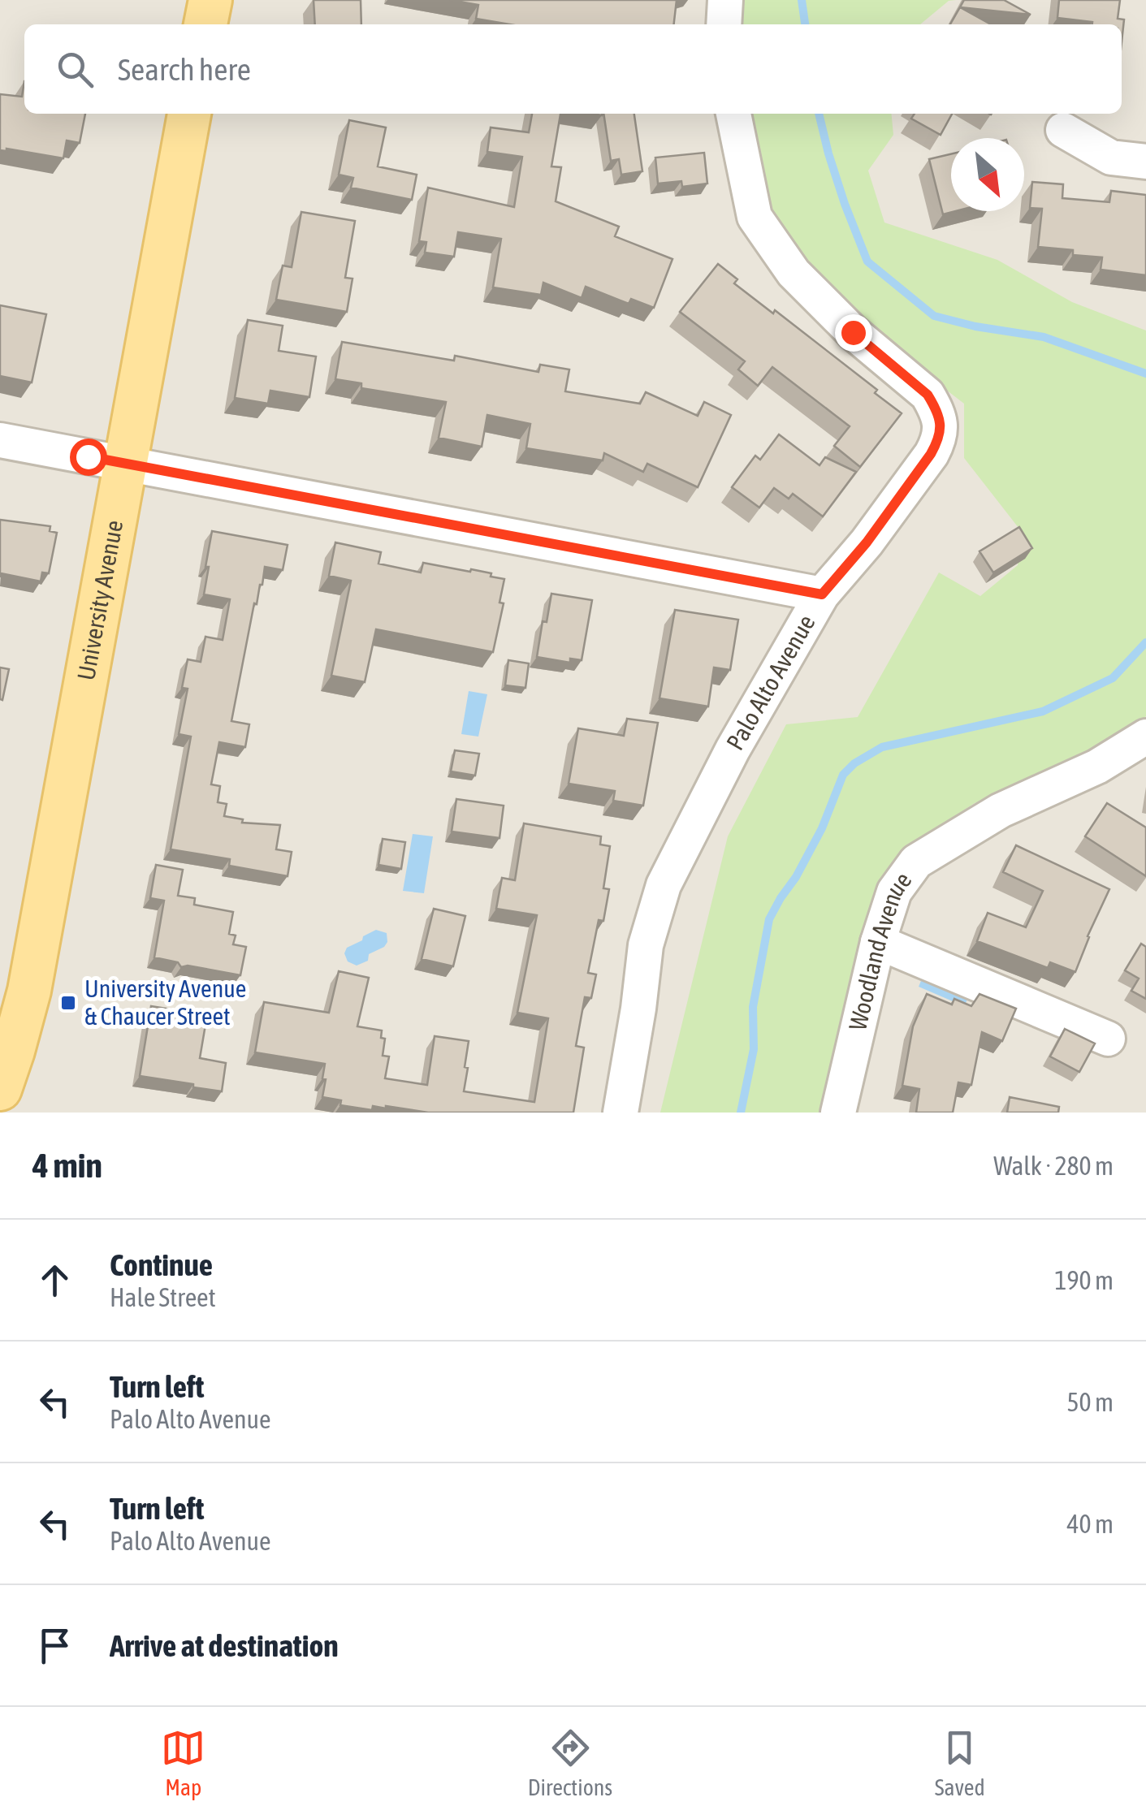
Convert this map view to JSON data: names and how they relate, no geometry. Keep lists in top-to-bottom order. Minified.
{"streets":{"main road":["University Avenue"],"street":["Palo Alto Avenue","Woodland Avenue"]},"places":{"transit":["University Avenue & Chaucer Street"]},"north":"bottom right","page":{"search":"Search here","heading":["4 min","Walk · 280 m"],"list":[["Continue","Hale Street","190 m"],["Turn left","Palo Alto Avenue","50 m"],["Turn left","Palo Alto Avenue","40 m"],"Arrive at destination"],"nav":["Map","Directions","Saved"]}}
